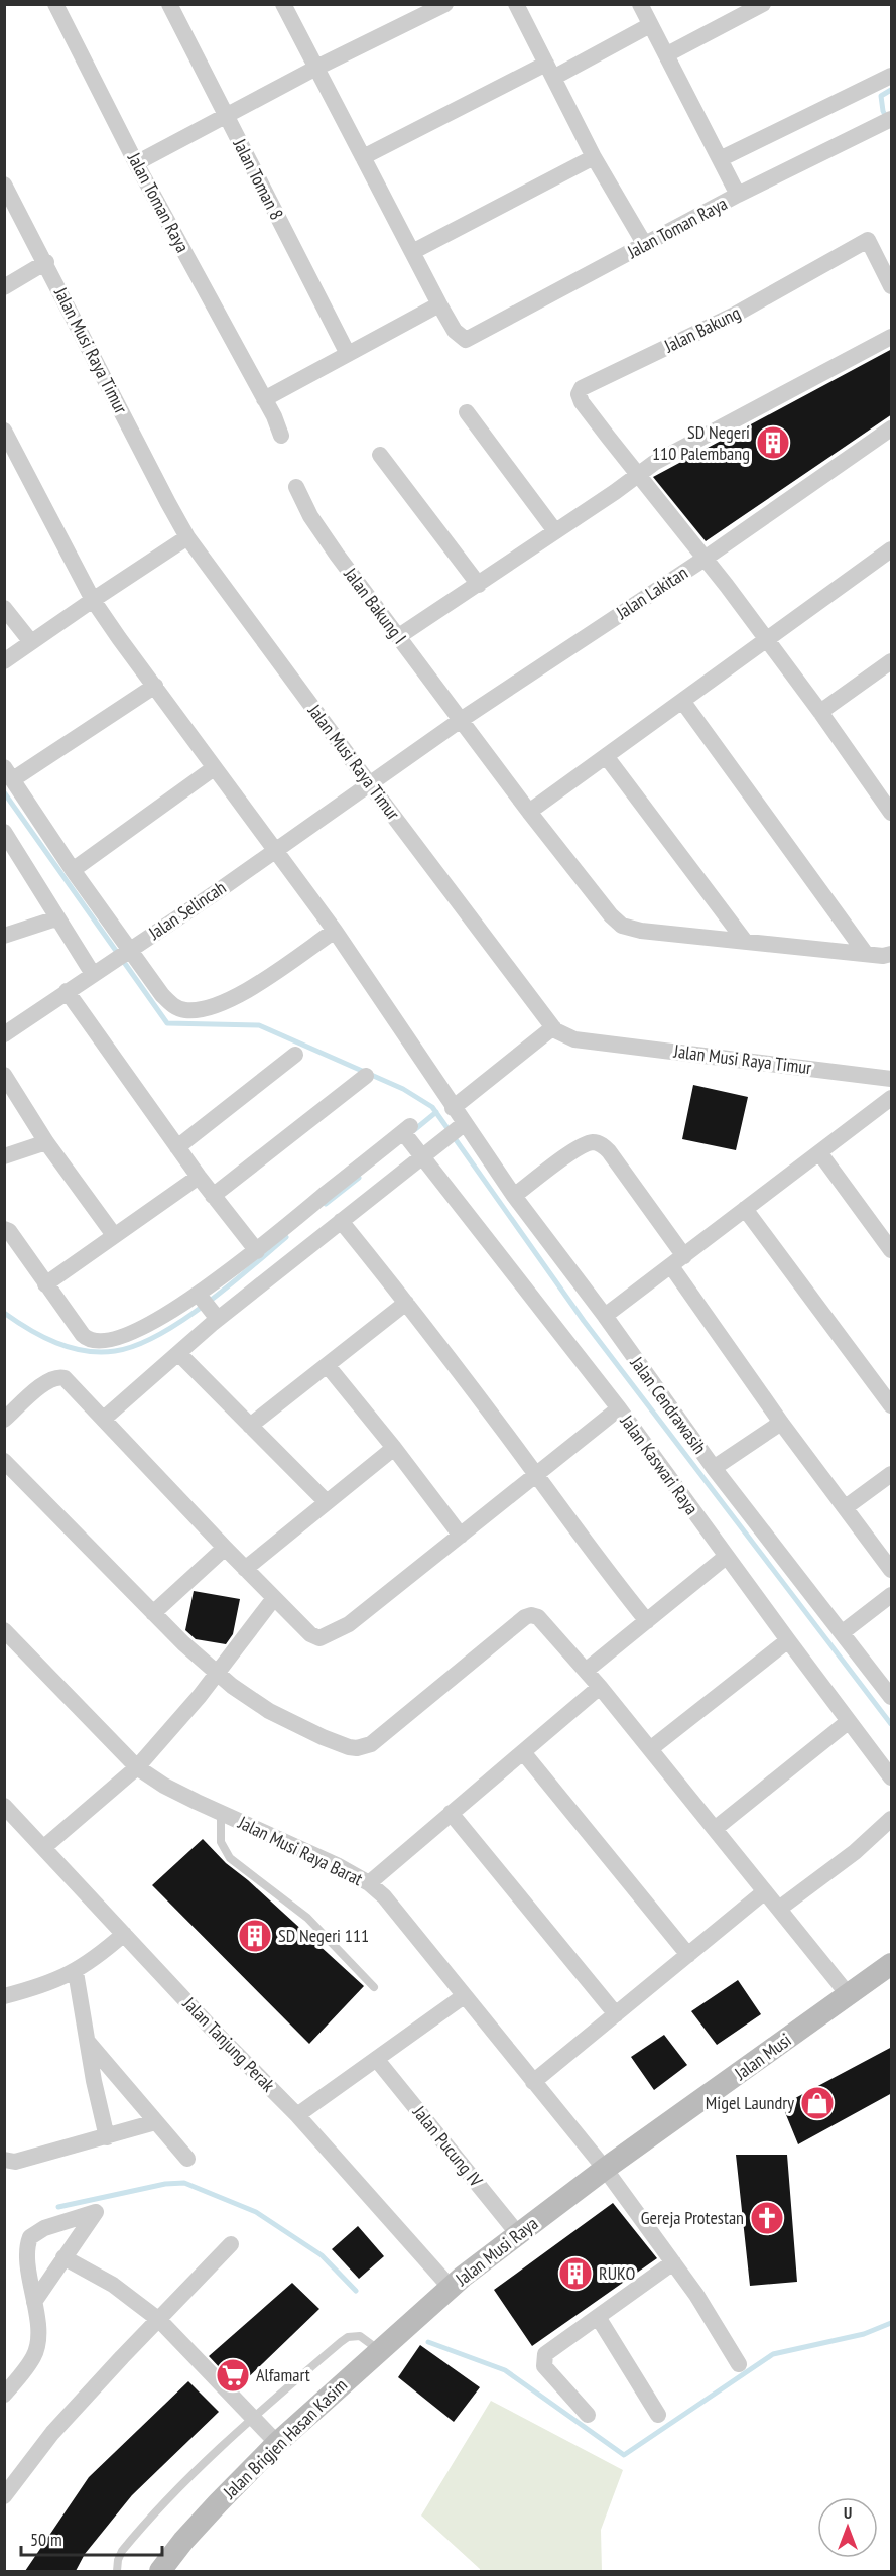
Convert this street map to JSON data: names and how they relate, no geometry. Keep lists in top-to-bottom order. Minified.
{"streets":{"street":["Jalan Toman 8","Jalan Toman Raya","Jalan Bakung","Jalan Musi Raya Timur","Jalan Lakitan","Jalan Bakung I","Jalan Selincah","Jalan Cendrawasih","Jalan Kaswari Raya","Jalan Musi Raya Barat","Jalan Tanjung Perak","Jalan Musi","Jalan Pucung IV","Jalan Musi Raya","Jalan Brigjen Hasan Kasim"]},"crossings":[["Jalan Musi Raya Timur","Jalan Lakitan"],["Jalan Musi Raya Timur","Jalan Selincah"],["Jalan Lakitan","Jalan Bakung I"],["Jalan Lakitan","Jalan Selincah"],["Jalan Selincah","Jalan Cendrawasih"],["Jalan Musi Raya Barat","Jalan Musi"],["Jalan Musi Raya Barat","Jalan Musi Raya"],["Jalan Tanjung Perak","Jalan Musi Raya"],["Jalan Musi","Jalan Musi Raya"],["Jalan Pucung IV","Jalan Musi Raya"],["Jalan Musi Raya","Jalan Brigjen Hasan Kasim"]],"places":{"building":["SD Negeri 110 Palembang","SD Negeri 111","RUKO"],"shop":["Migel Laundry"],"church":["Gereja Protestan"],"supermarket":["Alfamart"]},"scale_bar":"50 m","north":"top"}
